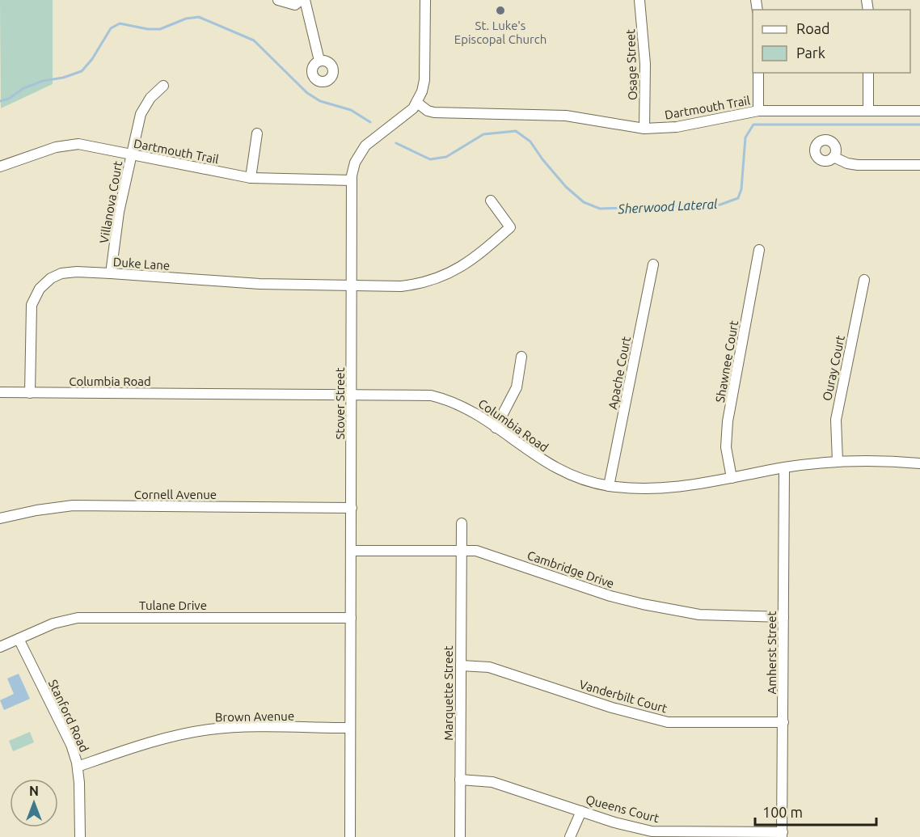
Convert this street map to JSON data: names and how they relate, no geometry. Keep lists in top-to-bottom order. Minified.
{"streets":{"street":["Osage Street","Dartmouth Trail","Villanova Court","Duke Lane","Shawnee Court","Ouray Court","Apache Court","Columbia Road","Stover Street","Cornell Avenue","Cambridge Drive","Tulane Drive","Amherst Street","Marquette Street","Vanderbilt Court","Stanford Road","Brown Avenue","Queens Court"]},"crossings":[["Osage Street","Dartmouth Trail"],["Dartmouth Trail","Villanova Court"],["Dartmouth Trail","Stover Street"],["Villanova Court","Duke Lane"],["Duke Lane","Columbia Road"],["Duke Lane","Stover Street"],["Shawnee Court","Columbia Road"],["Ouray Court","Columbia Road"],["Apache Court","Columbia Road"],["Columbia Road","Stover Street"],["Columbia Road","Amherst Street"],["Stover Street","Cornell Avenue"],["Stover Street","Cambridge Drive"],["Stover Street","Tulane Drive"],["Stover Street","Brown Avenue"],["Cambridge Drive","Amherst Street"],["Cambridge Drive","Marquette Street"],["Tulane Drive","Stanford Road"],["Amherst Street","Vanderbilt Court"],["Amherst Street","Queens Court"],["Marquette Street","Vanderbilt Court"],["Marquette Street","Queens Court"],["Stanford Road","Brown Avenue"]],"water":["Sherwood Lateral"],"places":["St. Luke's Episcopal Church"],"legend":["Road","Park"],"scale_bar":"100 m","north":"top"}
